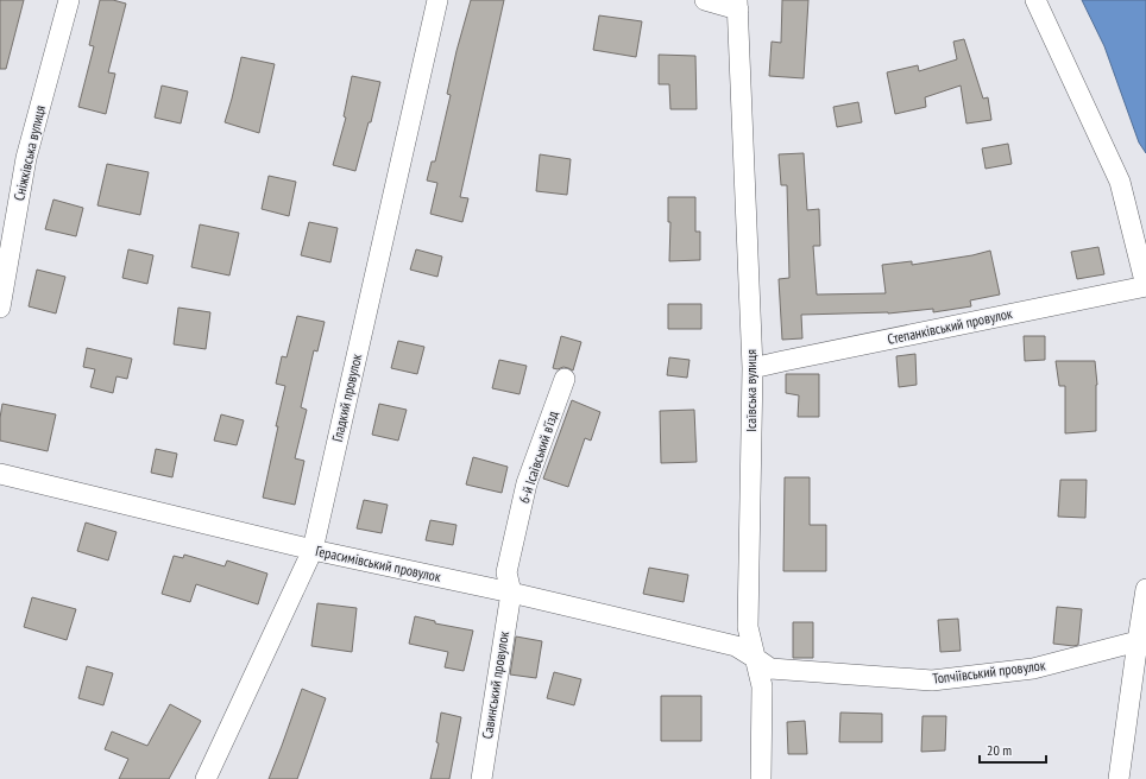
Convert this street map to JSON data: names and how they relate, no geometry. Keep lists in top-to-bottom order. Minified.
{"streets":{"street":["Сніжківська вулиця","Степанківський провулок","Ісаївська вулиця","Гладкий провулок","6-й Ісаївський в’їзд","Герасимівський провулок","Топчіївський провулок","Савинський провулок"]},"crossings":[["Степанківський провулок","Ісаївська вулиця"],["Ісаївська вулиця","Герасимівський провулок"],["Ісаївська вулиця","Топчіївський провулок"],["Гладкий провулок","Герасимівський провулок"],["6-й Ісаївський в’їзд","Герасимівський провулок"],["6-й Ісаївський в’їзд","Савинський провулок"],["Герасимівський провулок","Топчіївський провулок"],["Герасимівський провулок","Савинський провулок"]],"scale_bar":"20 m"}
